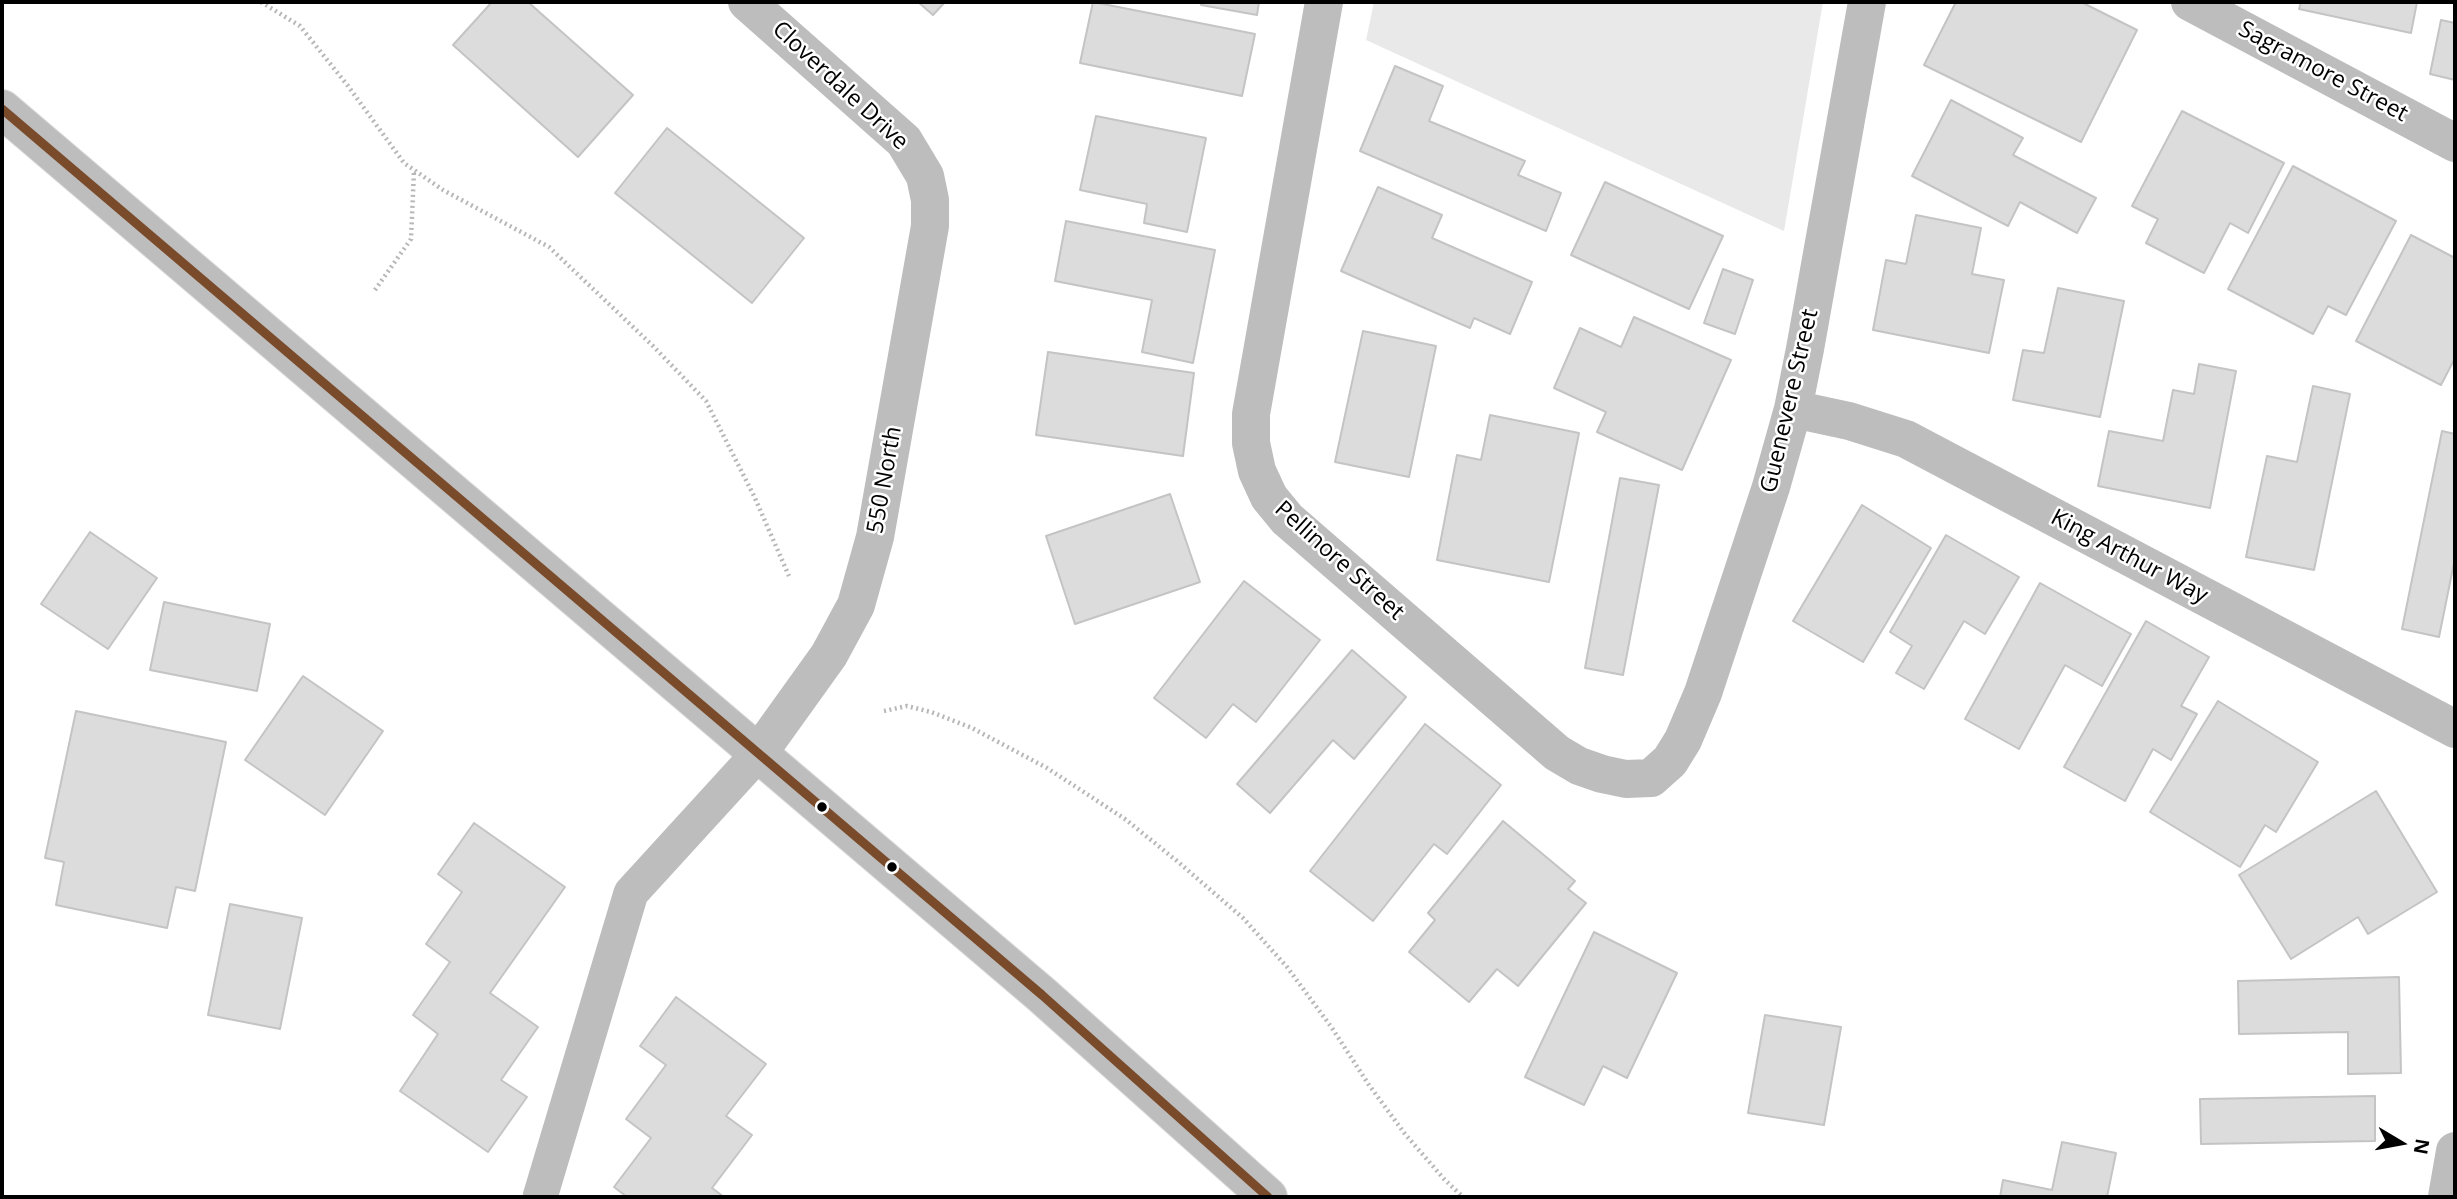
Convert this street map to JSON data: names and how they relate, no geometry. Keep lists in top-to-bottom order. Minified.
{"streets":{"street":["Sagramore Street","Cloverdale Drive","Guenevere Street","550 North","King Arthur Way","Pellinore Street"]},"crossings":[["Cloverdale Drive","550 North"],["Guenevere Street","King Arthur Way"],["Guenevere Street","Pellinore Street"]],"north":"right"}
